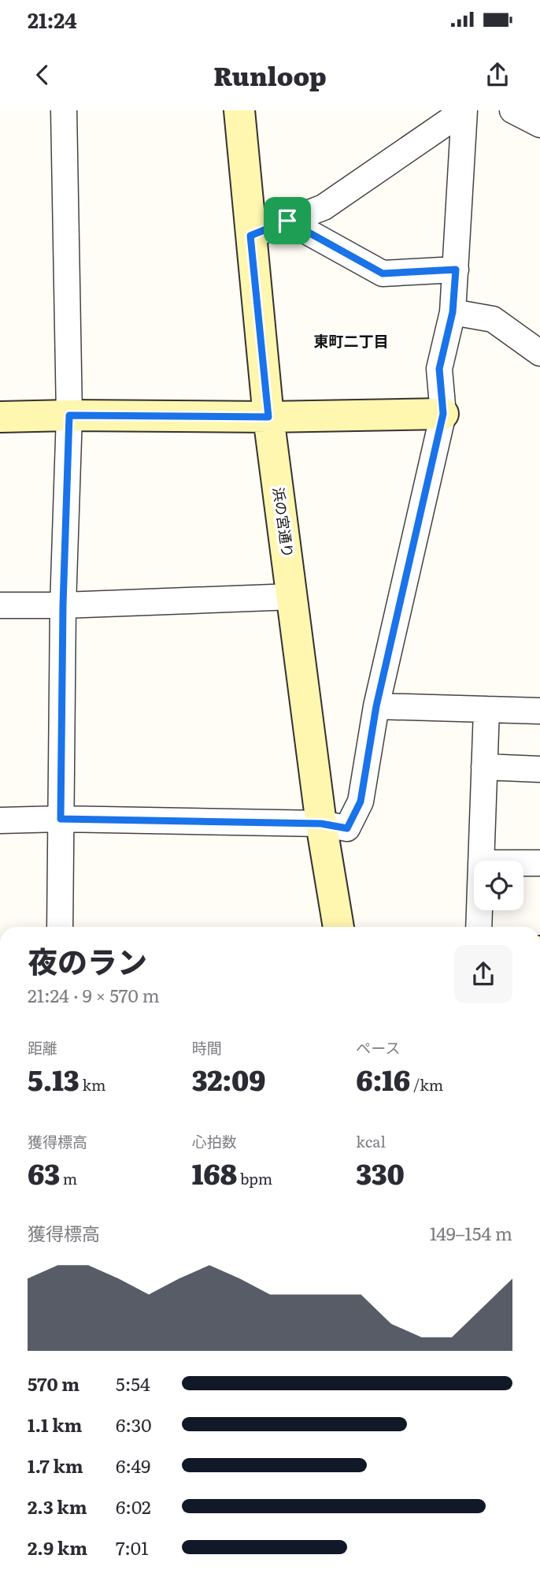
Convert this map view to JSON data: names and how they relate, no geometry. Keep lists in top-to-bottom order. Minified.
{"streets":{"street":["浜の宮通り"]},"districts":["東町二丁目"],"page":{"status":"21:24","header":"Runloop","heading":["夜のラン","21:24 · 9 × 570 m"],"stats":[["距離","5.13 km"],["時間","32:09"],["ペース","6:16 /km"],["獲得標高","63 m"],["心拍数","168 bpm"],["kcal","330"]],"chart":["獲得標高","149–154 m"],"list":[{"name":"570 m","note":"5:54"},{"name":"1.1 km","note":"6:30"},{"name":"1.7 km","note":"6:49"},{"name":"2.3 km","note":"6:02"},{"name":"2.9 km","note":"7:01"}]}}
